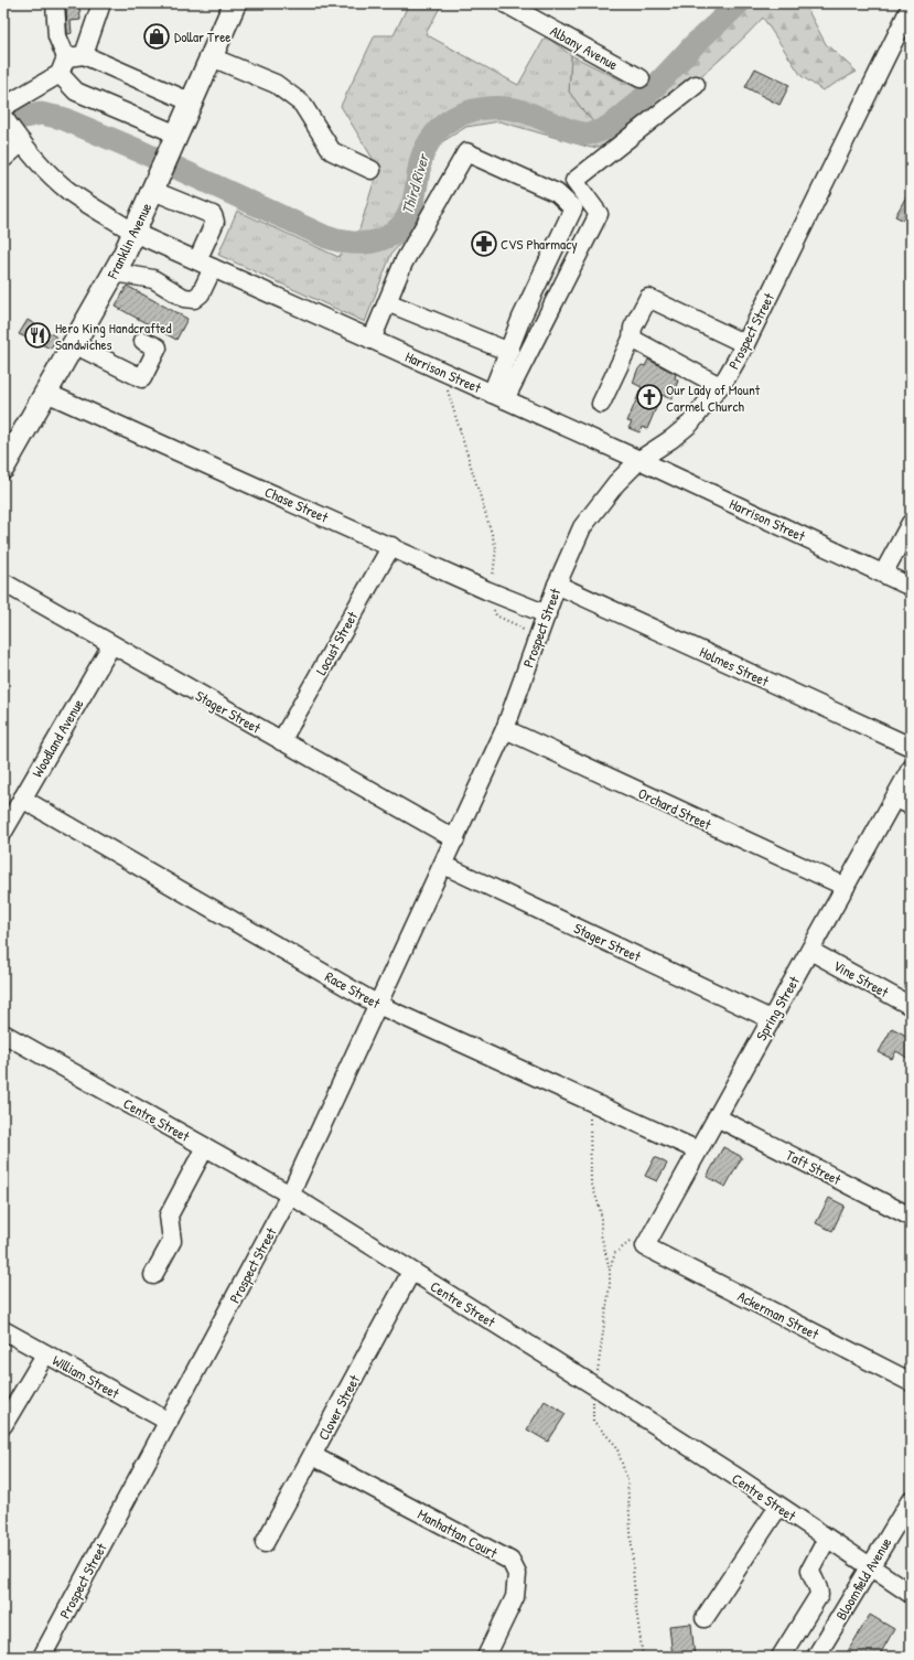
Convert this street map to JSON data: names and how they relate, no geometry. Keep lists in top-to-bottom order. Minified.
{"streets":{"main road":["Franklin Avenue"],"street":["Albany Avenue","Prospect Street","Harrison Street","Chase Street","Locust Street","Holmes Street","Stager Street","Woodland Avenue","Orchard Street","Vine Street","Race Street","Spring Street","Centre Street","Taft Street","Ackerman Street","William Street","Clover Street","Manhattan Court","Bloomfield Avenue"]},"crossings":[["Franklin Avenue","Harrison Street"],["Franklin Avenue","Chase Street"],["Prospect Street","Harrison Street"],["Prospect Street","Chase Street"],["Prospect Street","Holmes Street"],["Prospect Street","Stager Street"],["Prospect Street","Orchard Street"],["Prospect Street","Race Street"],["Prospect Street","Centre Street"],["Prospect Street","William Street"],["Chase Street","Locust Street"],["Locust Street","Stager Street"],["Stager Street","Woodland Avenue"],["Stager Street","Spring Street"],["Woodland Avenue","Race Street"],["Orchard Street","Spring Street"],["Vine Street","Spring Street"],["Race Street","Spring Street"],["Spring Street","Taft Street"],["Spring Street","Ackerman Street"],["Centre Street","Clover Street"],["Centre Street","Bloomfield Avenue"],["Clover Street","Manhattan Court"]],"water":["Third River"],"places":{"shop":["Dollar Tree"],"pharmacy":["CVS Pharmacy"],"restaurant":["Hero King Handcrafted Sandwiches"],"church":["Our Lady of Mount Carmel Church"]}}
